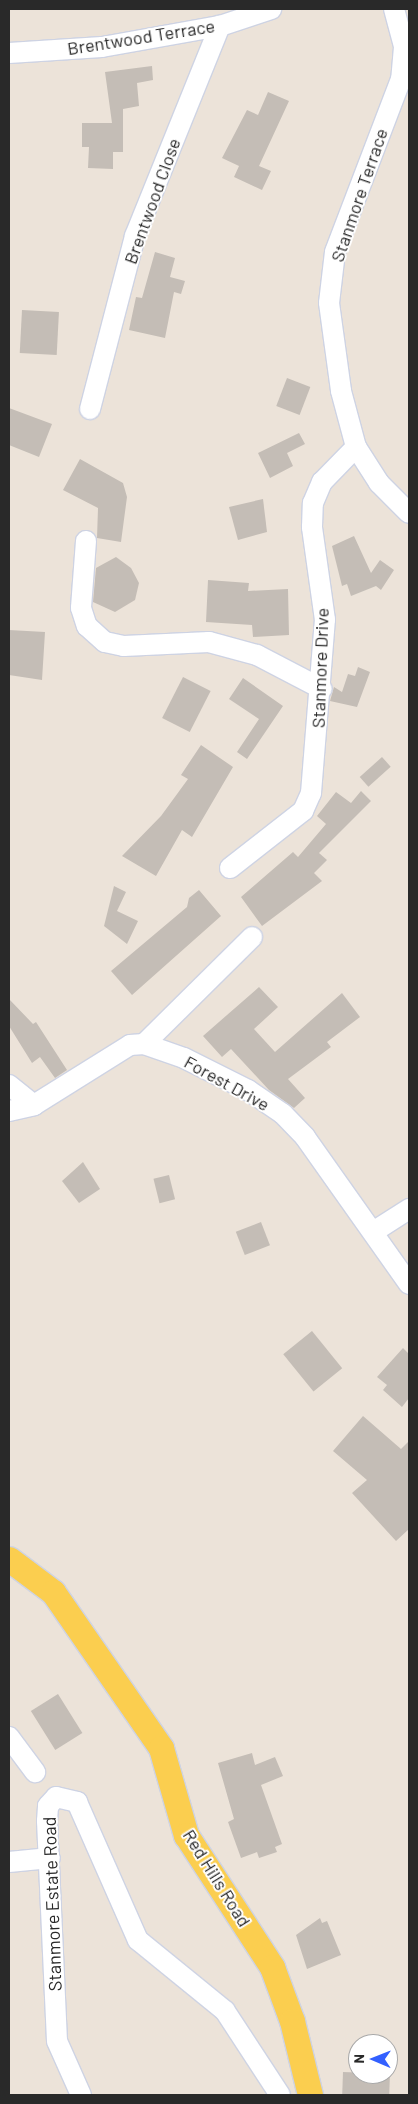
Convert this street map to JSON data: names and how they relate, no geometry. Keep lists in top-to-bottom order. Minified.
{"streets":{"main road":["Red Hills Road"],"street":["Brentwood Terrace","Stanmore Terrace","Brentwood Close","Stanmore Drive","Forest Drive","Stanmore Estate Road"]},"crossings":[["Brentwood Terrace","Brentwood Close"],["Stanmore Terrace","Stanmore Drive"]],"north":"left"}
